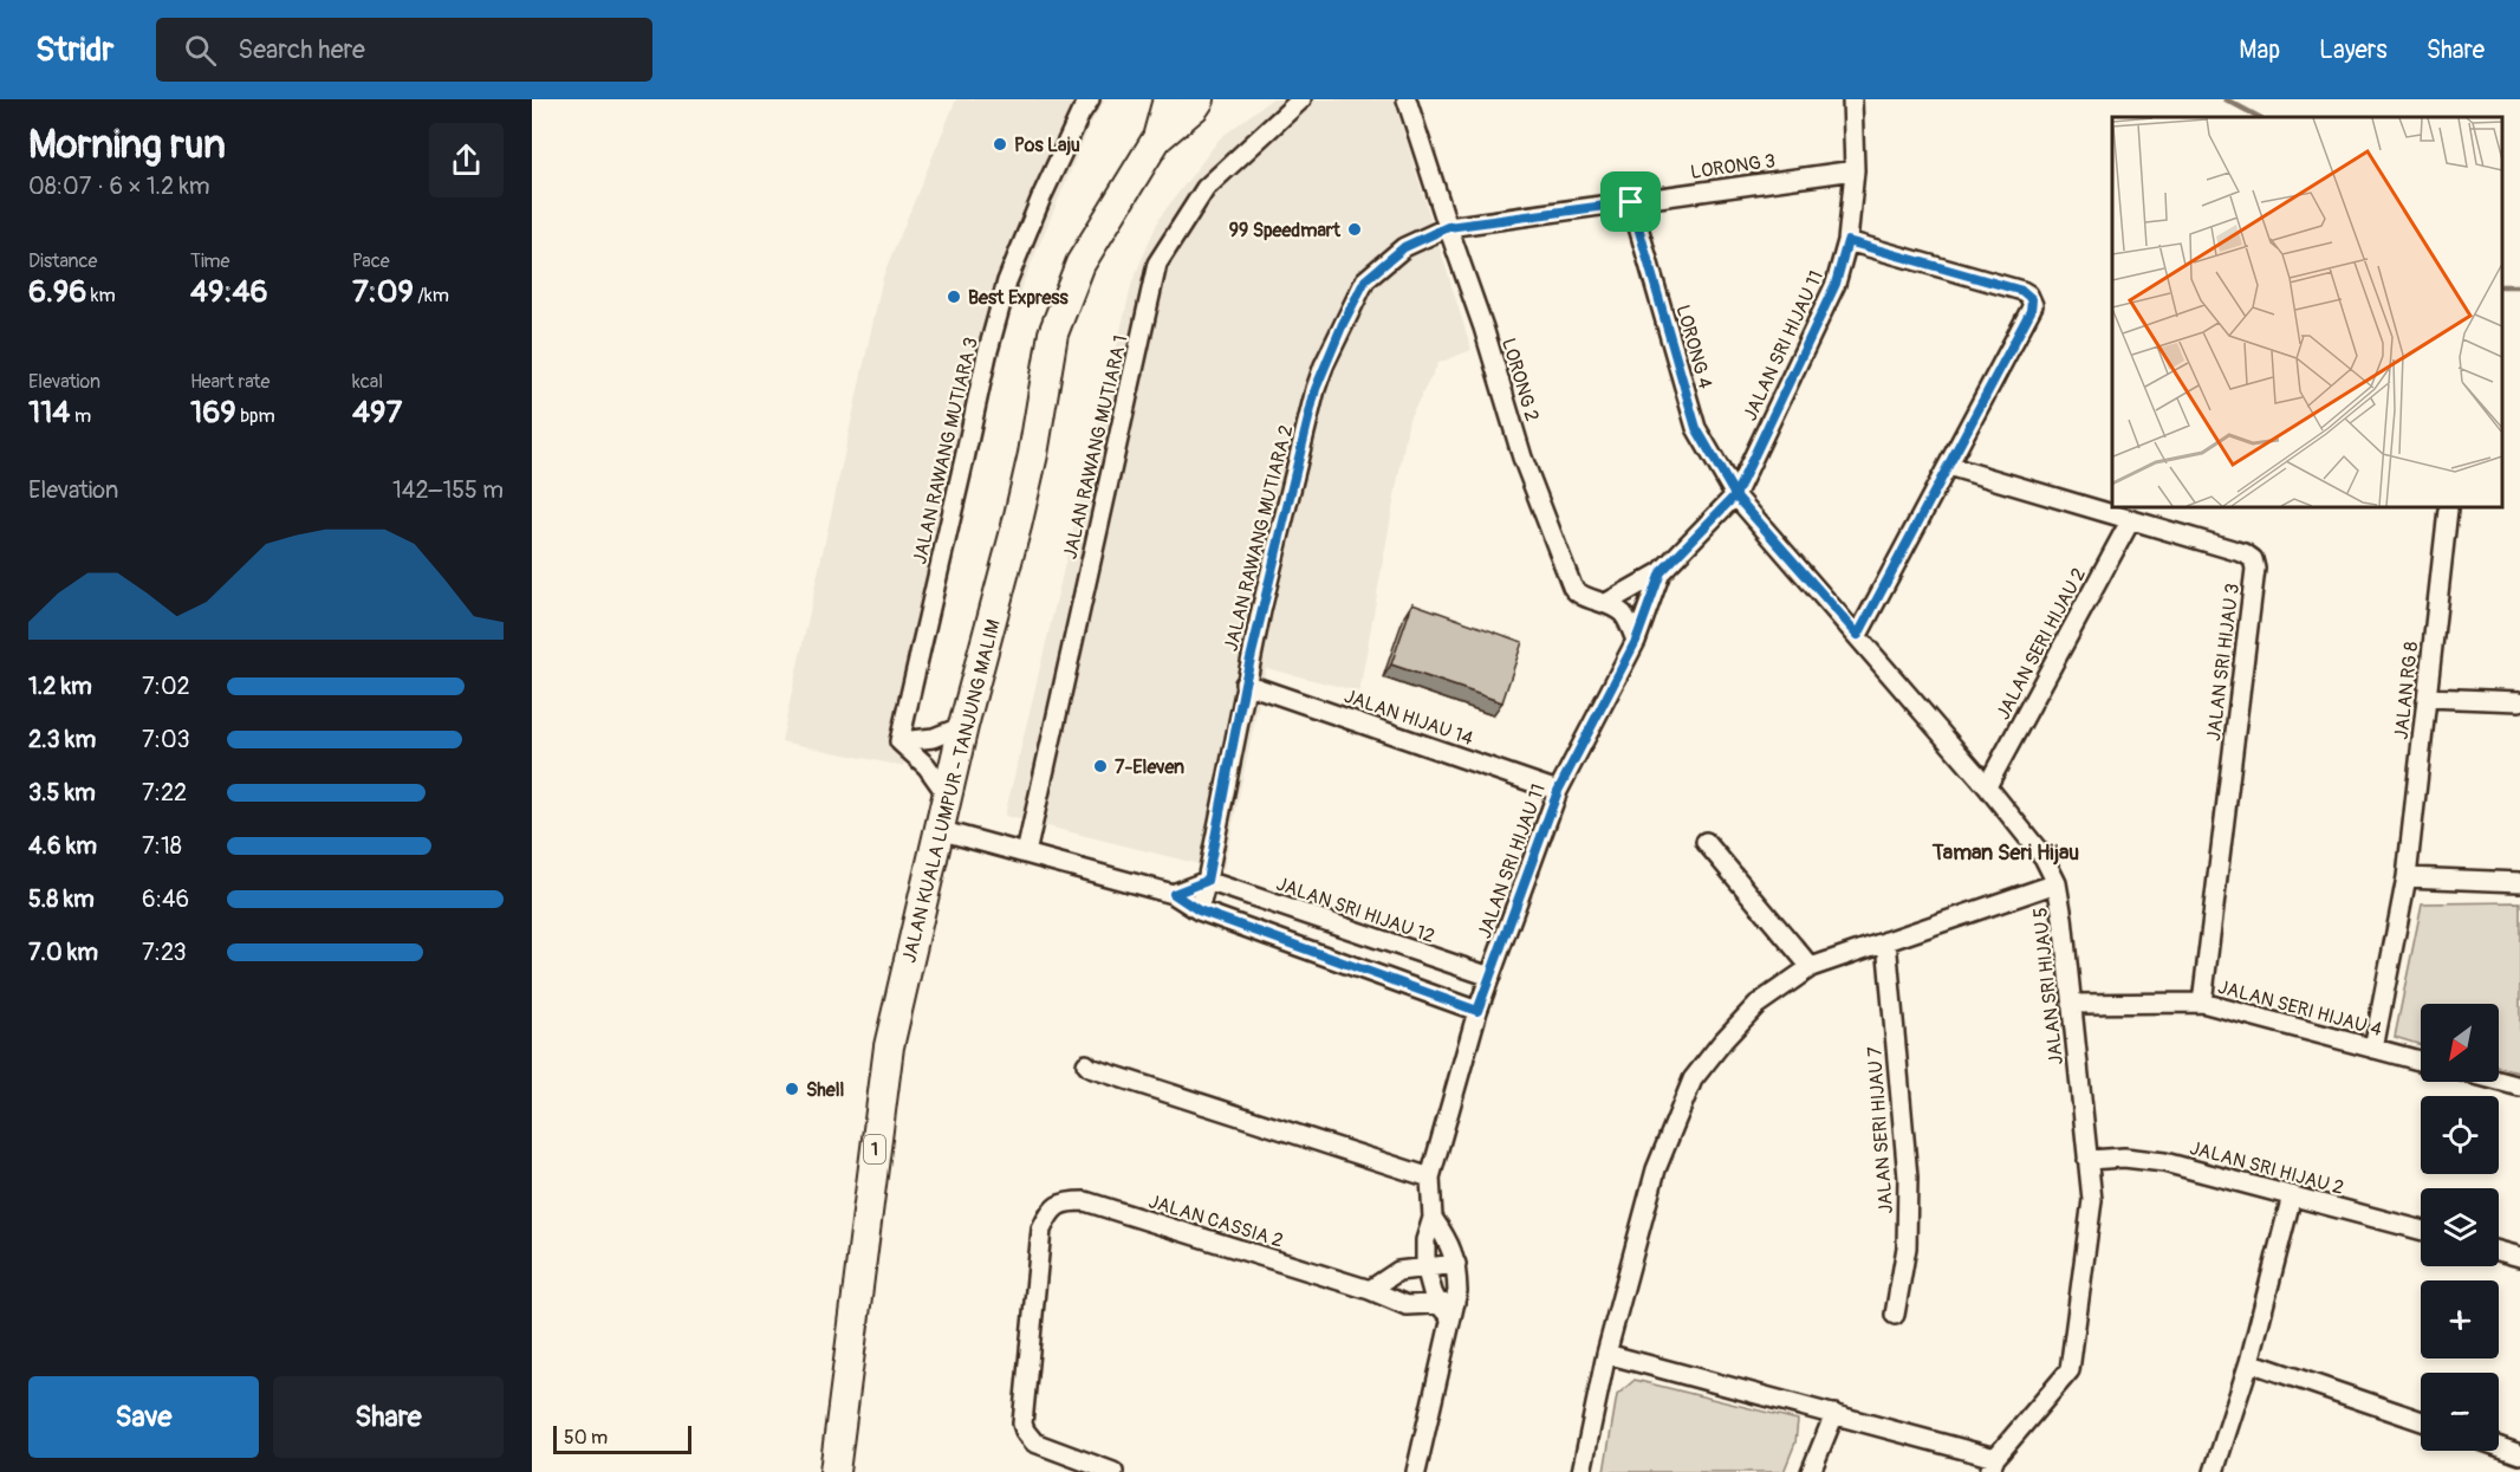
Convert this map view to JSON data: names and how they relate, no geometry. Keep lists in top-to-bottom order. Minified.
{"streets":{"main road":["JALAN KUALA LUMPUR - TANJUNG MALIM","1"],"street":["LORONG 3","JALAN SRI HIJAU 11","LORONG 4","LORONG 2","JALAN RAWANG MUTIARA 1","JALAN RAWANG MUTIARA 3","JALAN RAWANG MUTIARA 2","JALAN SERI HIJAU 2","JALAN SRI HIJAU 3","JALAN RG 8","JALAN HIJAU 14","JALAN SRI HIJAU 12","JALAN SRI HIJAU 5","JALAN SERI HIJAU 4","JALAN SERI HIJAU 7","JALAN SRI HIJAU 2","JALAN CASSIA 2"]},"crossings":[["LORONG 3","JALAN SRI HIJAU 11"],["LORONG 3","LORONG 4"],["LORONG 3","LORONG 2"],["LORONG 3","JALAN RAWANG MUTIARA 2"],["JALAN SRI HIJAU 11","LORONG 4"],["JALAN SRI HIJAU 11","LORONG 2"],["JALAN SRI HIJAU 11","JALAN HIJAU 14"],["JALAN SRI HIJAU 11","JALAN SRI HIJAU 12"],["JALAN SRI HIJAU 11","JALAN SRI HIJAU 5"],["LORONG 4","JALAN SRI HIJAU 5"],["LORONG 2","JALAN RAWANG MUTIARA 2"],["JALAN RAWANG MUTIARA 2","JALAN HIJAU 14"],["JALAN RAWANG MUTIARA 2","JALAN SRI HIJAU 12"],["JALAN SERI HIJAU 2","JALAN SRI HIJAU 3"],["JALAN SERI HIJAU 2","JALAN SRI HIJAU 5"],["JALAN SRI HIJAU 3","JALAN SERI HIJAU 4"],["JALAN RG 8","JALAN SERI HIJAU 4"],["JALAN KUALA LUMPUR - TANJUNG MALIM","1"],["JALAN SRI HIJAU 5","JALAN SERI HIJAU 4"],["JALAN SRI HIJAU 5","JALAN SRI HIJAU 2"]],"districts":["Taman Seri Hijau"],"places":["Pos Laju","99 Speedmart","Best Express","7-Eleven","Shell"],"scale_bar":"50 m","north":"bottom left","page":{"header":"Stridr","search":"Search here","nav":["Map","Layers","Share"],"heading":["Morning run","08:07 · 6 × 1.2 km"],"stats":[["Distance","6.96 km"],["Time","49:46"],["Pace","7:09 /km"],["Elevation","114 m"],["Heart rate","169 bpm"],["kcal","497"]],"chart":["Elevation","142–155 m"],"list":[{"name":"1.2 km","note":"7:02"},{"name":"2.3 km","note":"7:03"},{"name":"3.5 km","note":"7:22"},{"name":"4.6 km","note":"7:18"},{"name":"5.8 km","note":"6:46"},{"name":"7.0 km","note":"7:23"}],"map_buttons":["+","−"],"buttons":["Save","Share"],"scale":"50 m"}}
